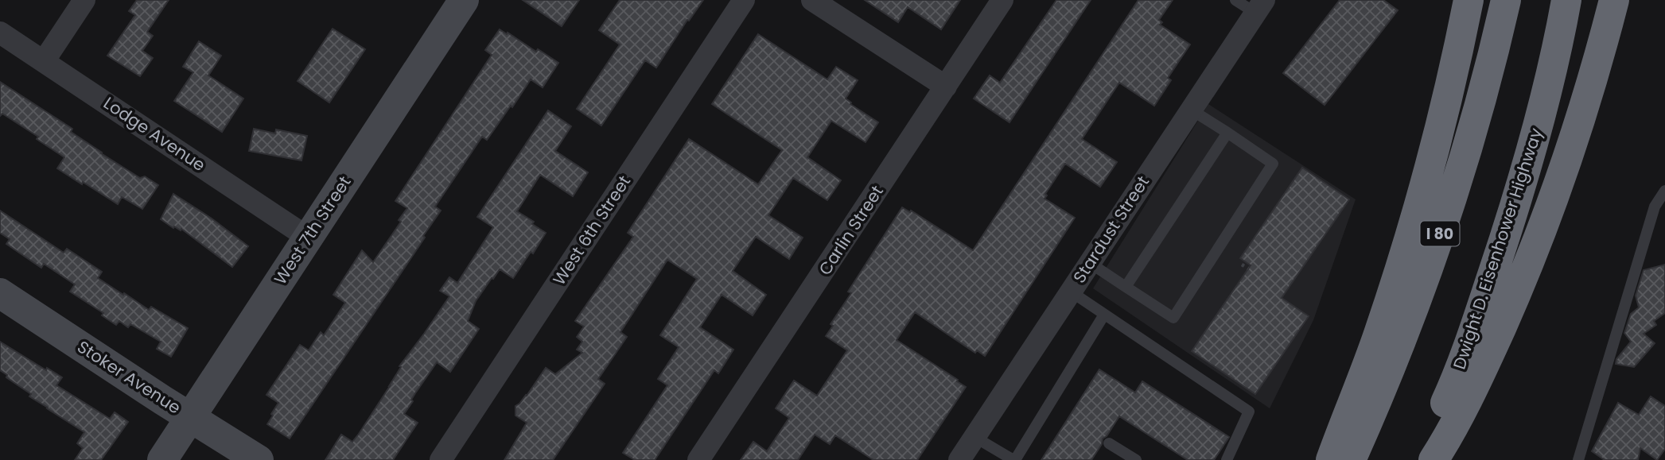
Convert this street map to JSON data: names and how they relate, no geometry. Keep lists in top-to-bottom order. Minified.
{"streets":{"highway":["I 80","Dwight D. Eisenhower Highway"],"main road":["West 7th Street","Stoker Avenue"],"street":["Lodge Avenue","Stardust Street","West 6th Street","Carlin Street"]},"crossings":[["Lodge Avenue","West 7th Street"],["West 7th Street","Stoker Avenue"]]}
